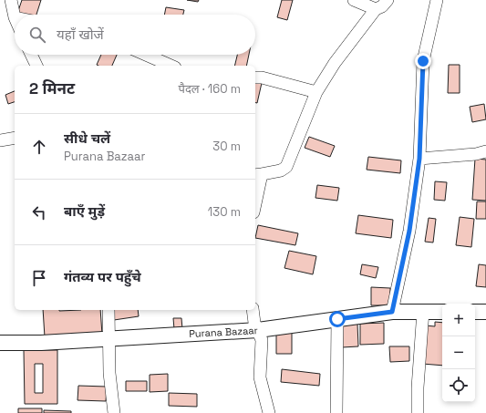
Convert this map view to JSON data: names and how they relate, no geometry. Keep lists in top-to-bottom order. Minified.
{"streets":{"street":["Purana Bazaar"]},"page":{"search":"यहाँ खोजें","heading":["2 मिनट","पैदल · 160 m"],"list":[["सीधे चलें","Purana Bazaar","30 m"],["बाएँ मुड़ें","130 m"],"गंतव्य पर पहुँचे"],"map_buttons":["+","−"]}}
